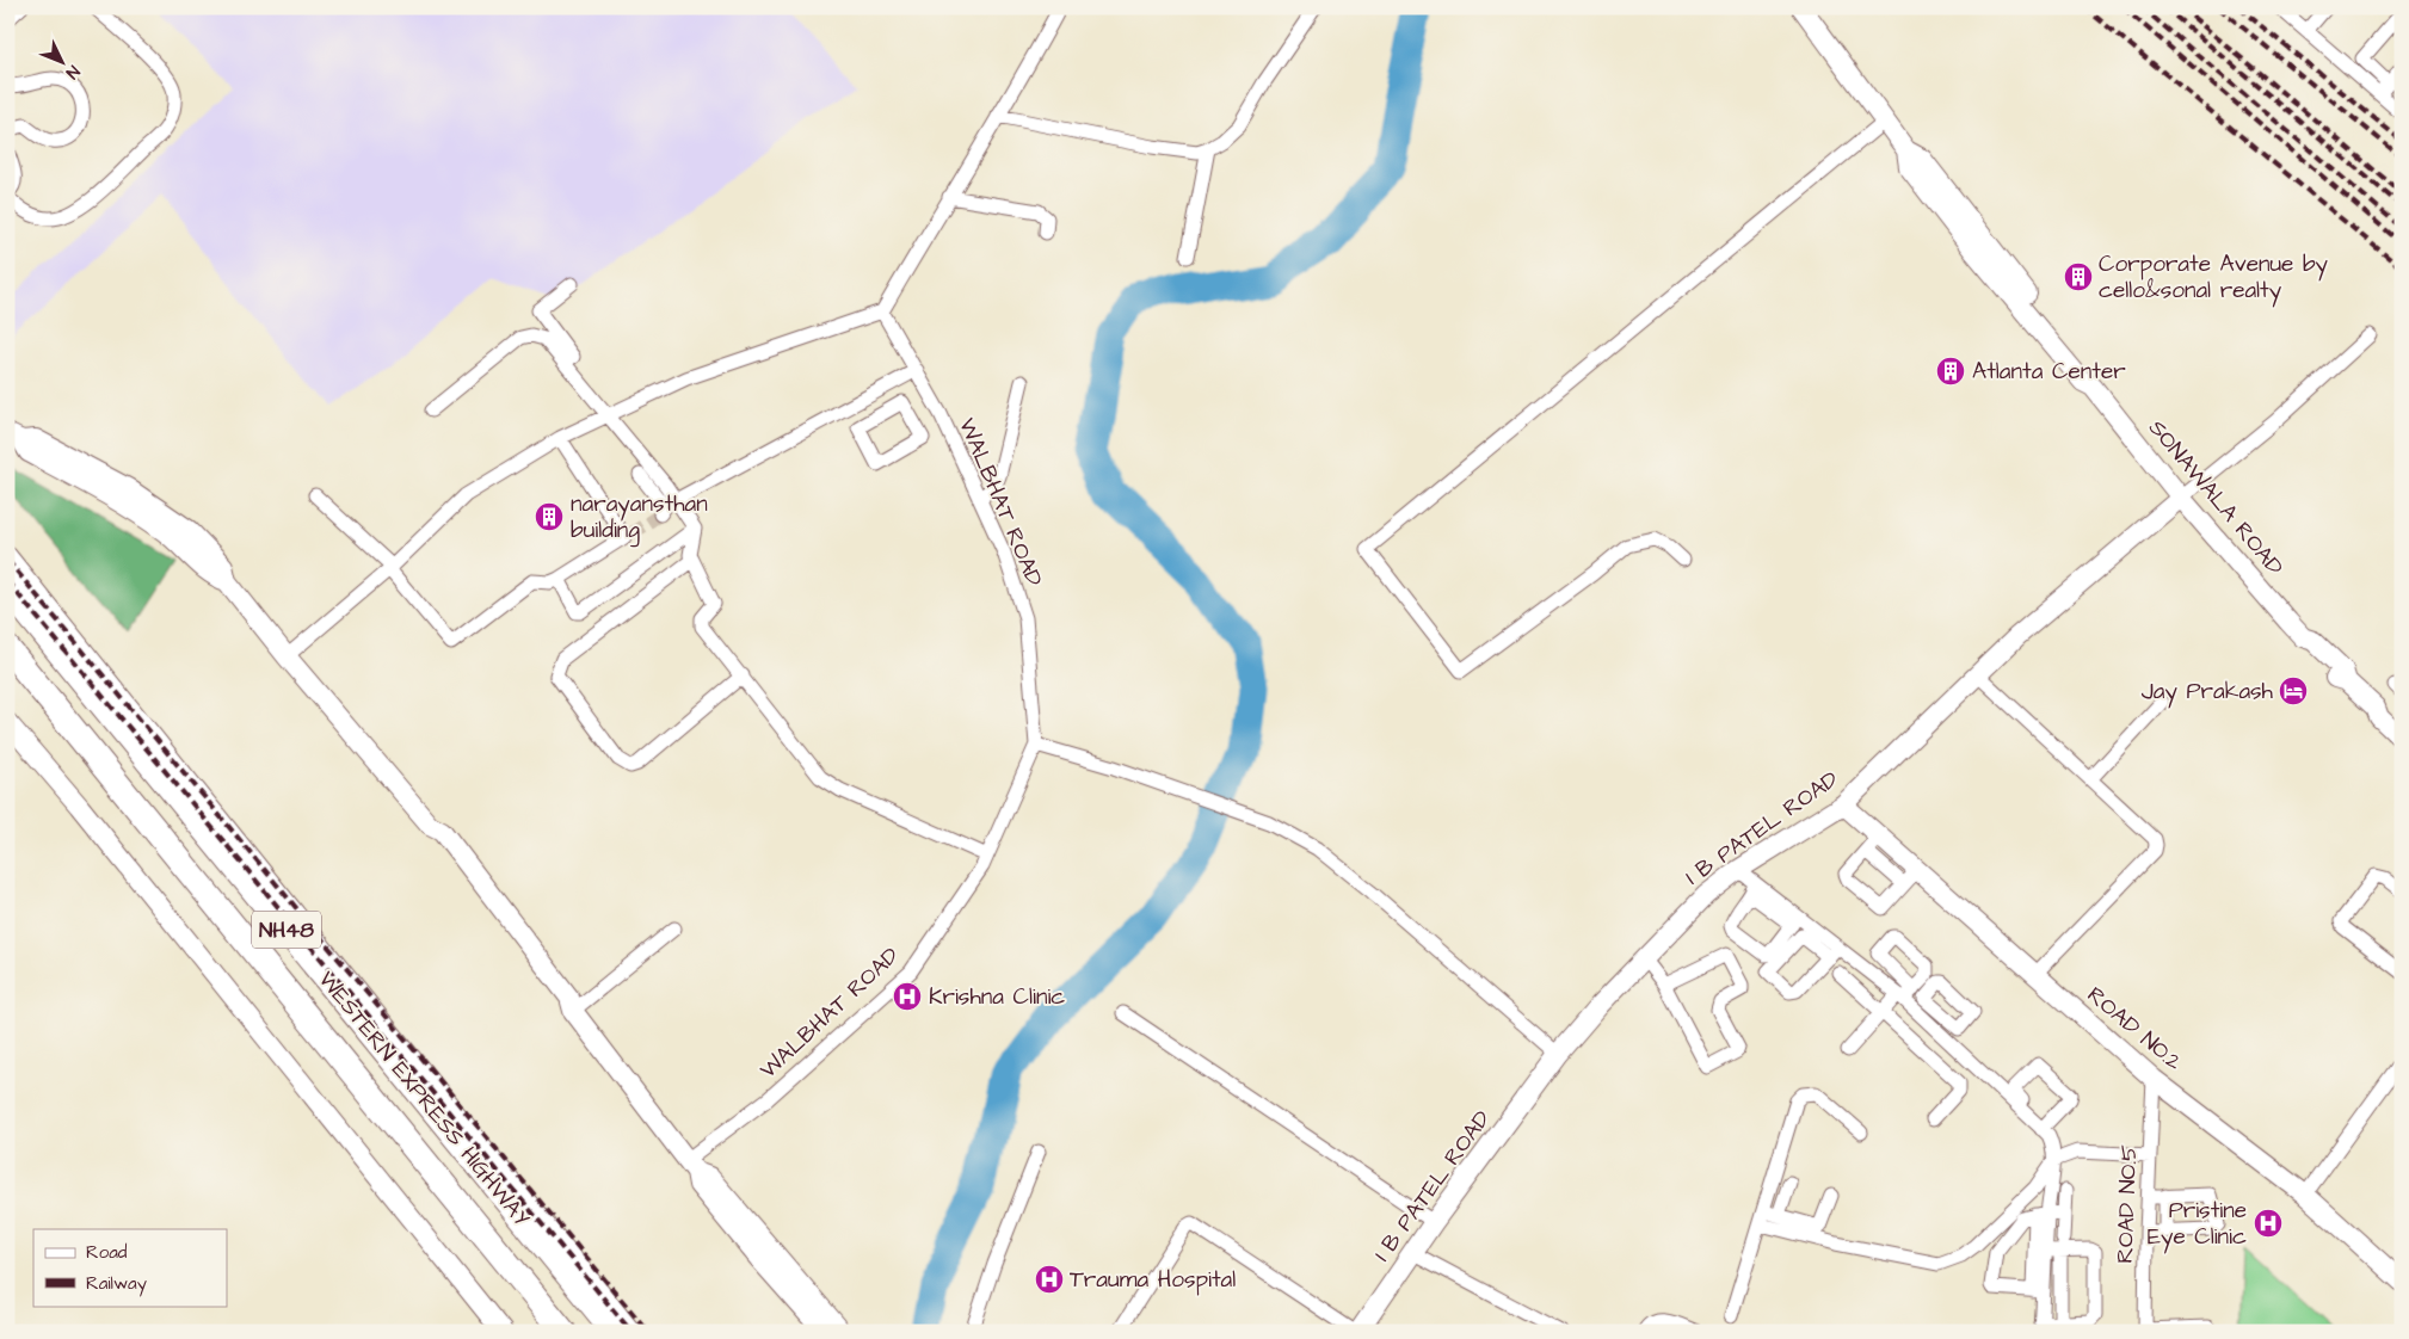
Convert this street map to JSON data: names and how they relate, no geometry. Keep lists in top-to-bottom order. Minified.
{"streets":{"highway":["NH48","WESTERN EXPRESS HIGHWAY"],"street":["SONAWALA ROAD","WALBHAT ROAD","I B PATEL ROAD","ROAD NO.2","ROAD NO.5"]},"crossings":[["SONAWALA ROAD","I B PATEL ROAD"],["I B PATEL ROAD","ROAD NO.2"],["ROAD NO.2","ROAD NO.5"]],"places":{"building":["Corporate Avenue by cello&sonal realty","Atlanta Center","narayansthan building"],"hotel":["Jay Prakash"],"hospital":["Krishna Clinic","Pristine Eye Clinic","Trauma Hospital"]},"legend":["Road","Railway"],"north":"bottom right"}
